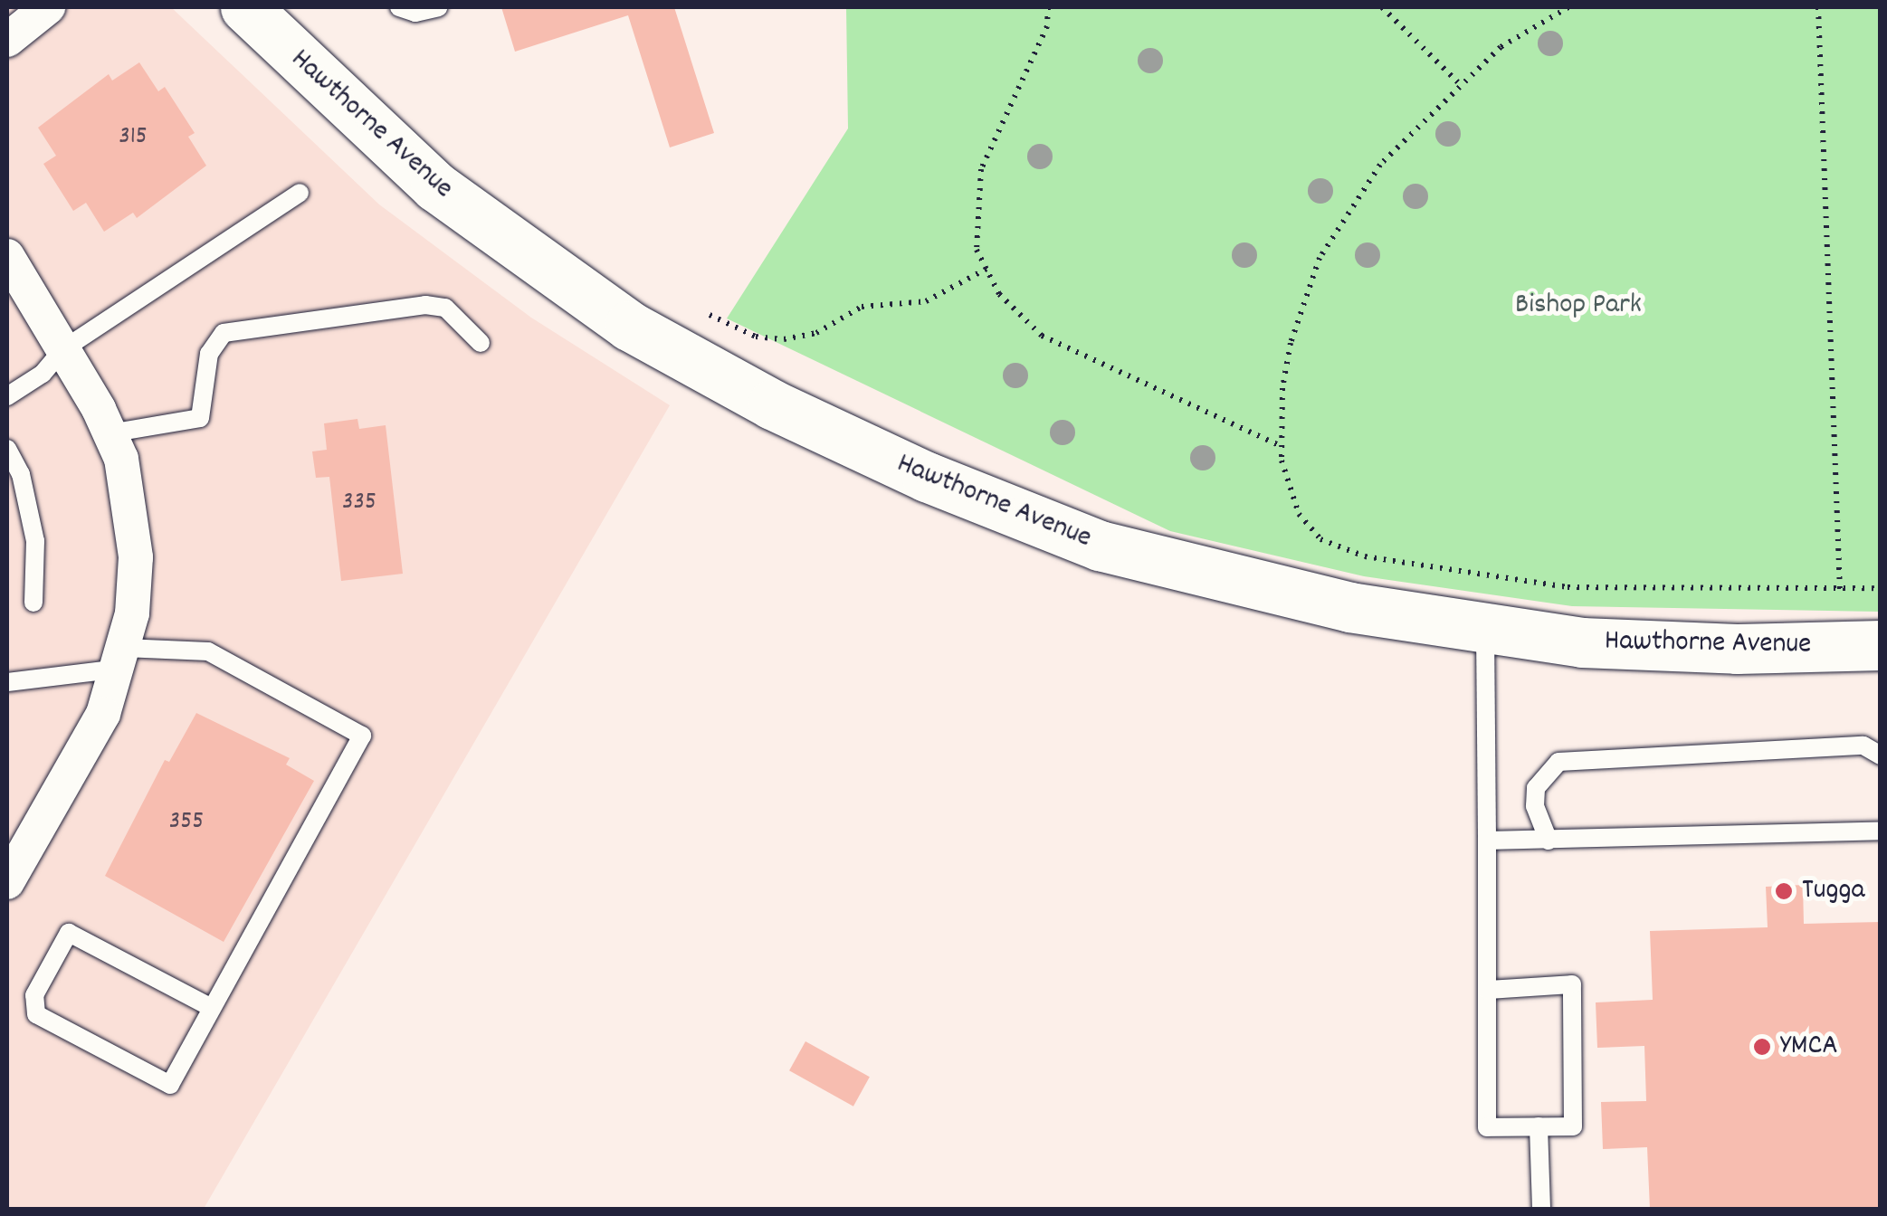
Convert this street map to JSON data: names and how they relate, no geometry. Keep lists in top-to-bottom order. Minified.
{"streets":{"main road":["Hawthorne Avenue"]},"parks":["Bishop Park"],"places":["Tugga","YMCA"],"house_numbers":["315","335","355"]}
